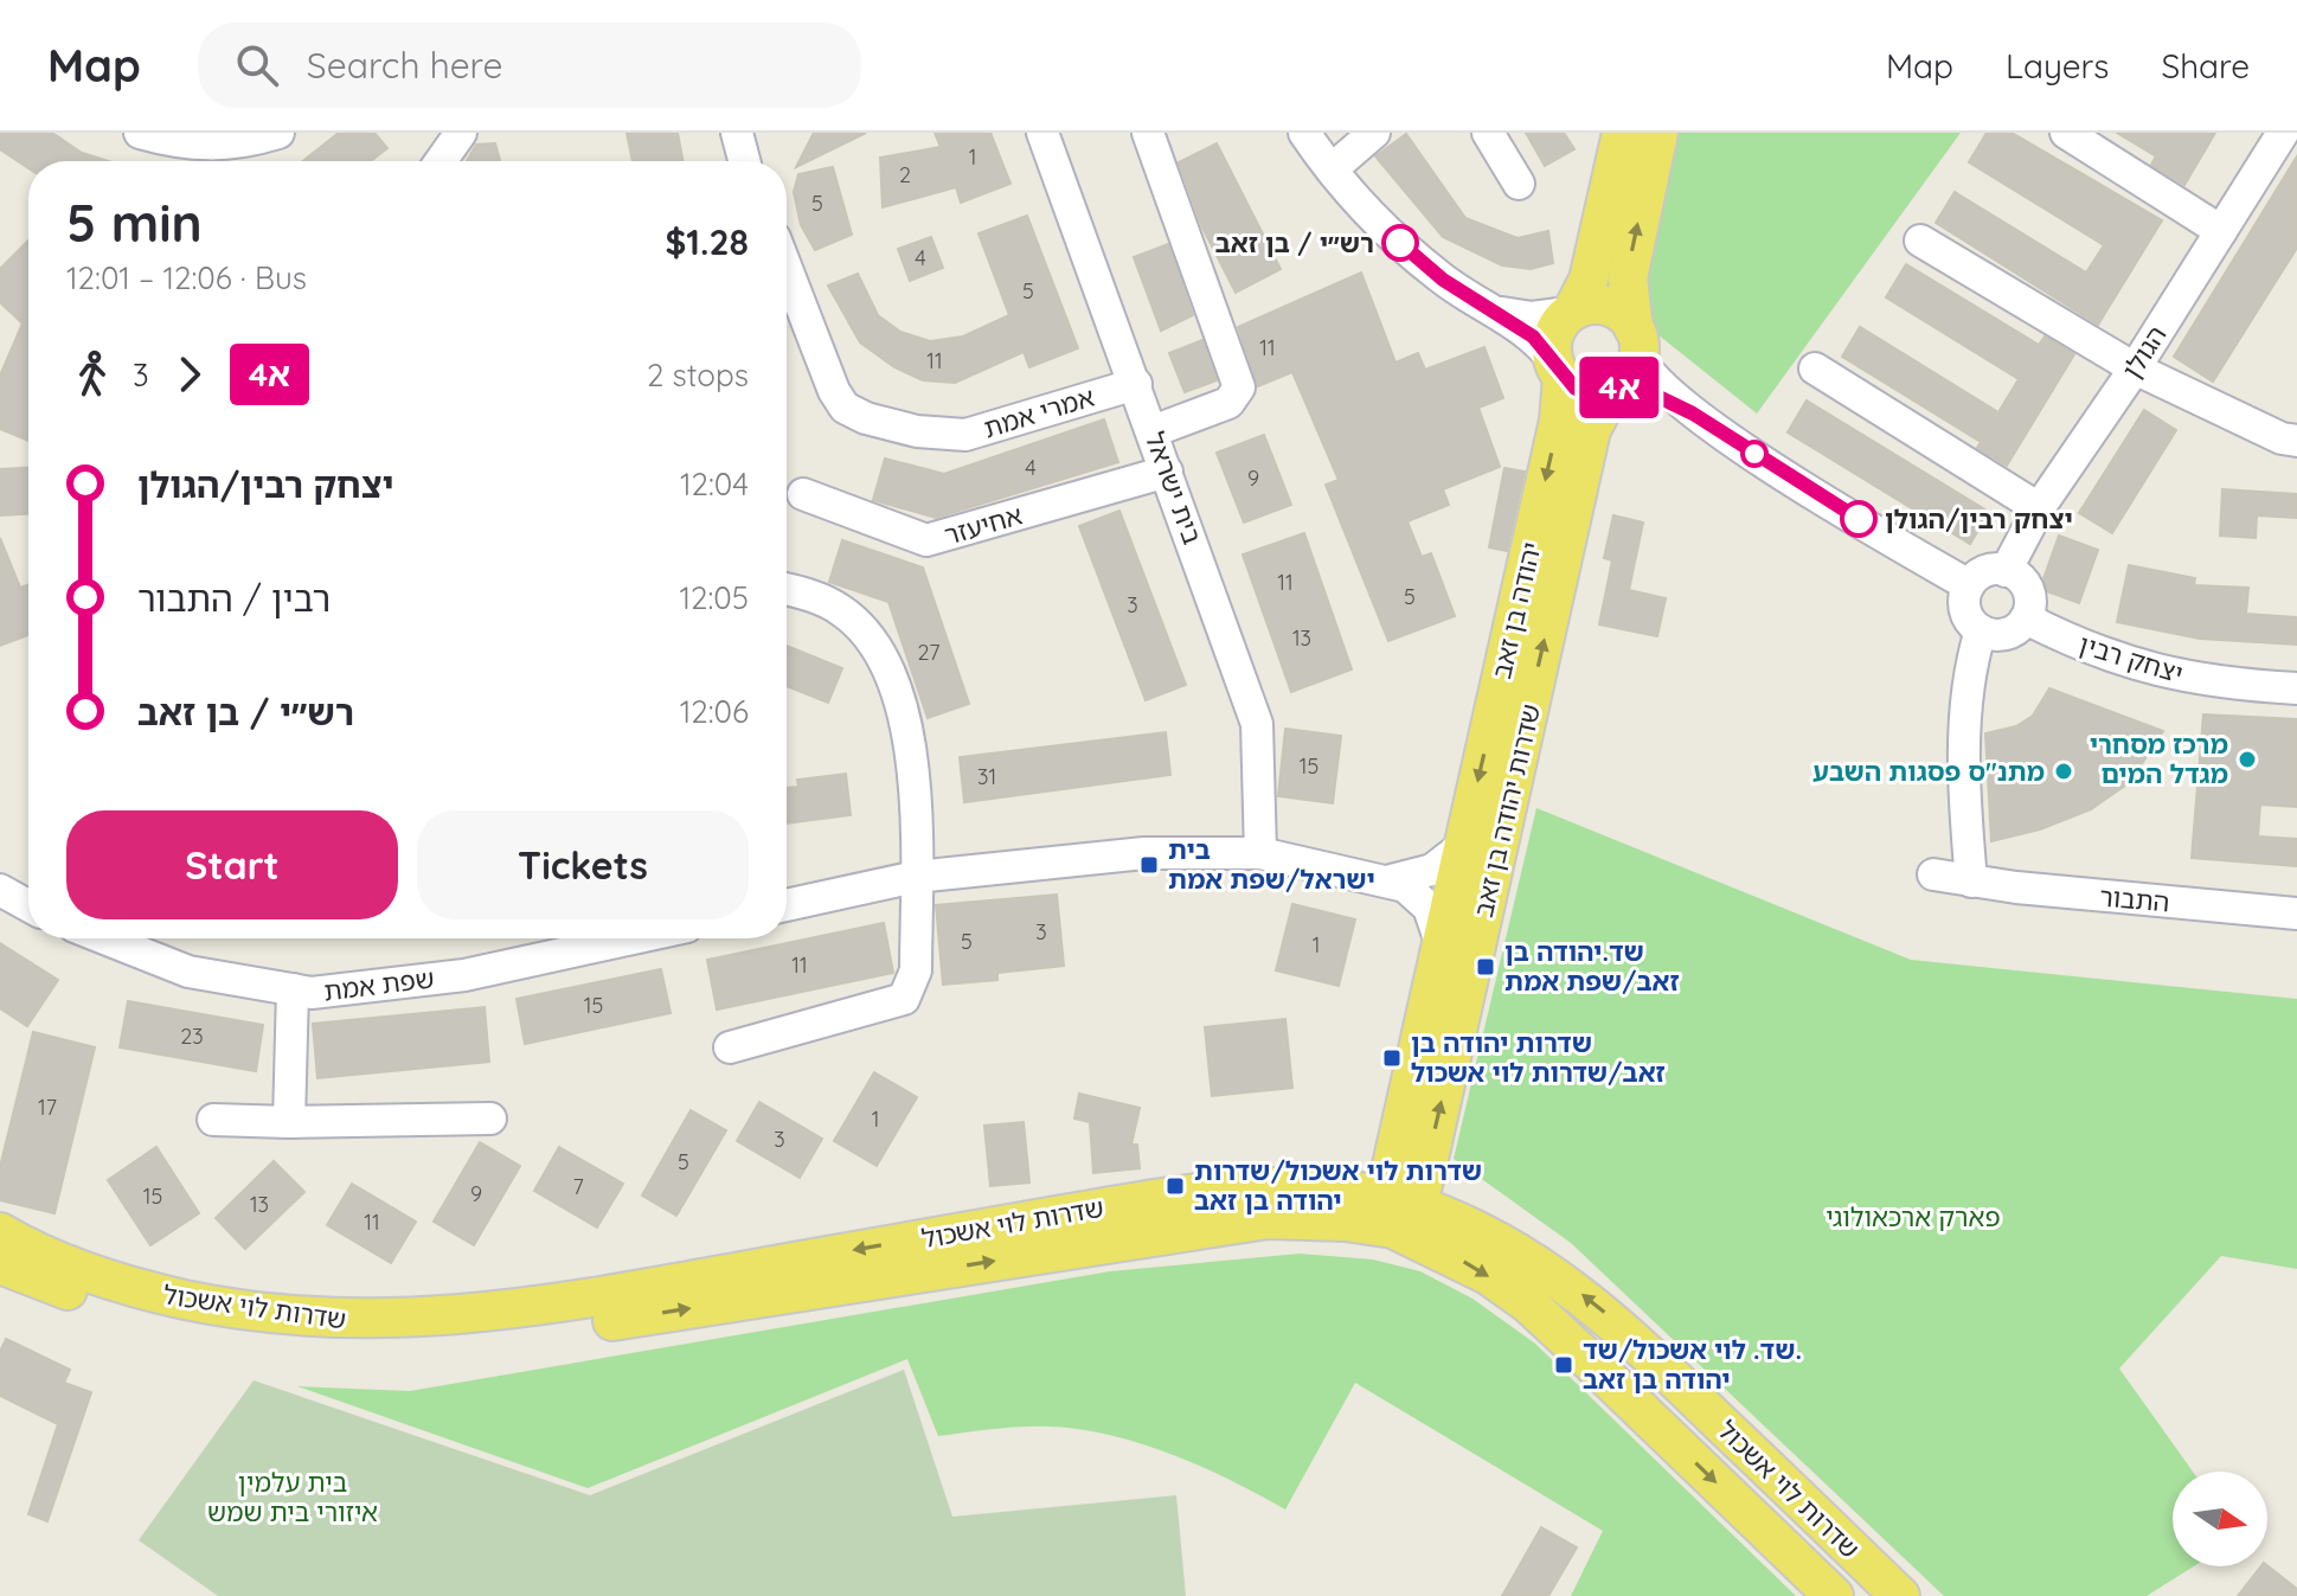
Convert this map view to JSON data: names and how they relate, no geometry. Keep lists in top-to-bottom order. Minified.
{"streets":{"main road":["יהודה בן זאב","שדרות יהודה בן זאב","שדרות לוי אשכול"],"street":["הגולן","אמרי אמת","בית ישראל","אחיעזר","יצחק רבין","התבור","שפת אמת"]},"crossings":[["הגולן","יצחק רבין"],["אמרי אמת","בית ישראל"],["בית ישראל","אחיעזר"],["יהודה בן זאב","שדרות יהודה בן זאב"],["שדרות יהודה בן זאב","שדרות לוי אשכול"]],"one_way":["יהודה בן זאב"],"parks":["פארק ארכאולוגי","בית עלמין איזורי בית שמש"],"places":{"other":["רש״י / בן זאב","יצחק רבין/הגולן","מרכז מסחרי מגדל המים","מתנ\"ס פסגות השבע"],"transit":["בית ישראל/שפת אמת","שד.יהודה בן זאב/שפת אמת","שדרות יהודה בן זאב/שדרות לוי אשכול","שדרות לוי אשכול/שדרות יהודה בן זאב","שד. לוי אשכול/שד. יהודה בן זאב"]},"lines":["bus line 4א"],"house_numbers":["1","2","5","4","5","11","11","4","9","11","5","3","13","27","15","31","3","5","1","11","15","23","17","1","3","5","7","9","15","13","11"],"north":"right","page":{"header":"Map","search":"Search here","nav":["Map","Layers","Share"],"on_map":"4א","heading":["5 min","12:01 – 12:06 · Bus","$1.28"],"legs":["3","4א","2 stops"],"list":[{"name":"יצחק רבין/הגולן","value":"12:04"},{"name":"רבין / התבור","value":"12:05"},{"name":"רש״י / בן זאב","value":"12:06"}],"buttons":["Start","Tickets"]}}
